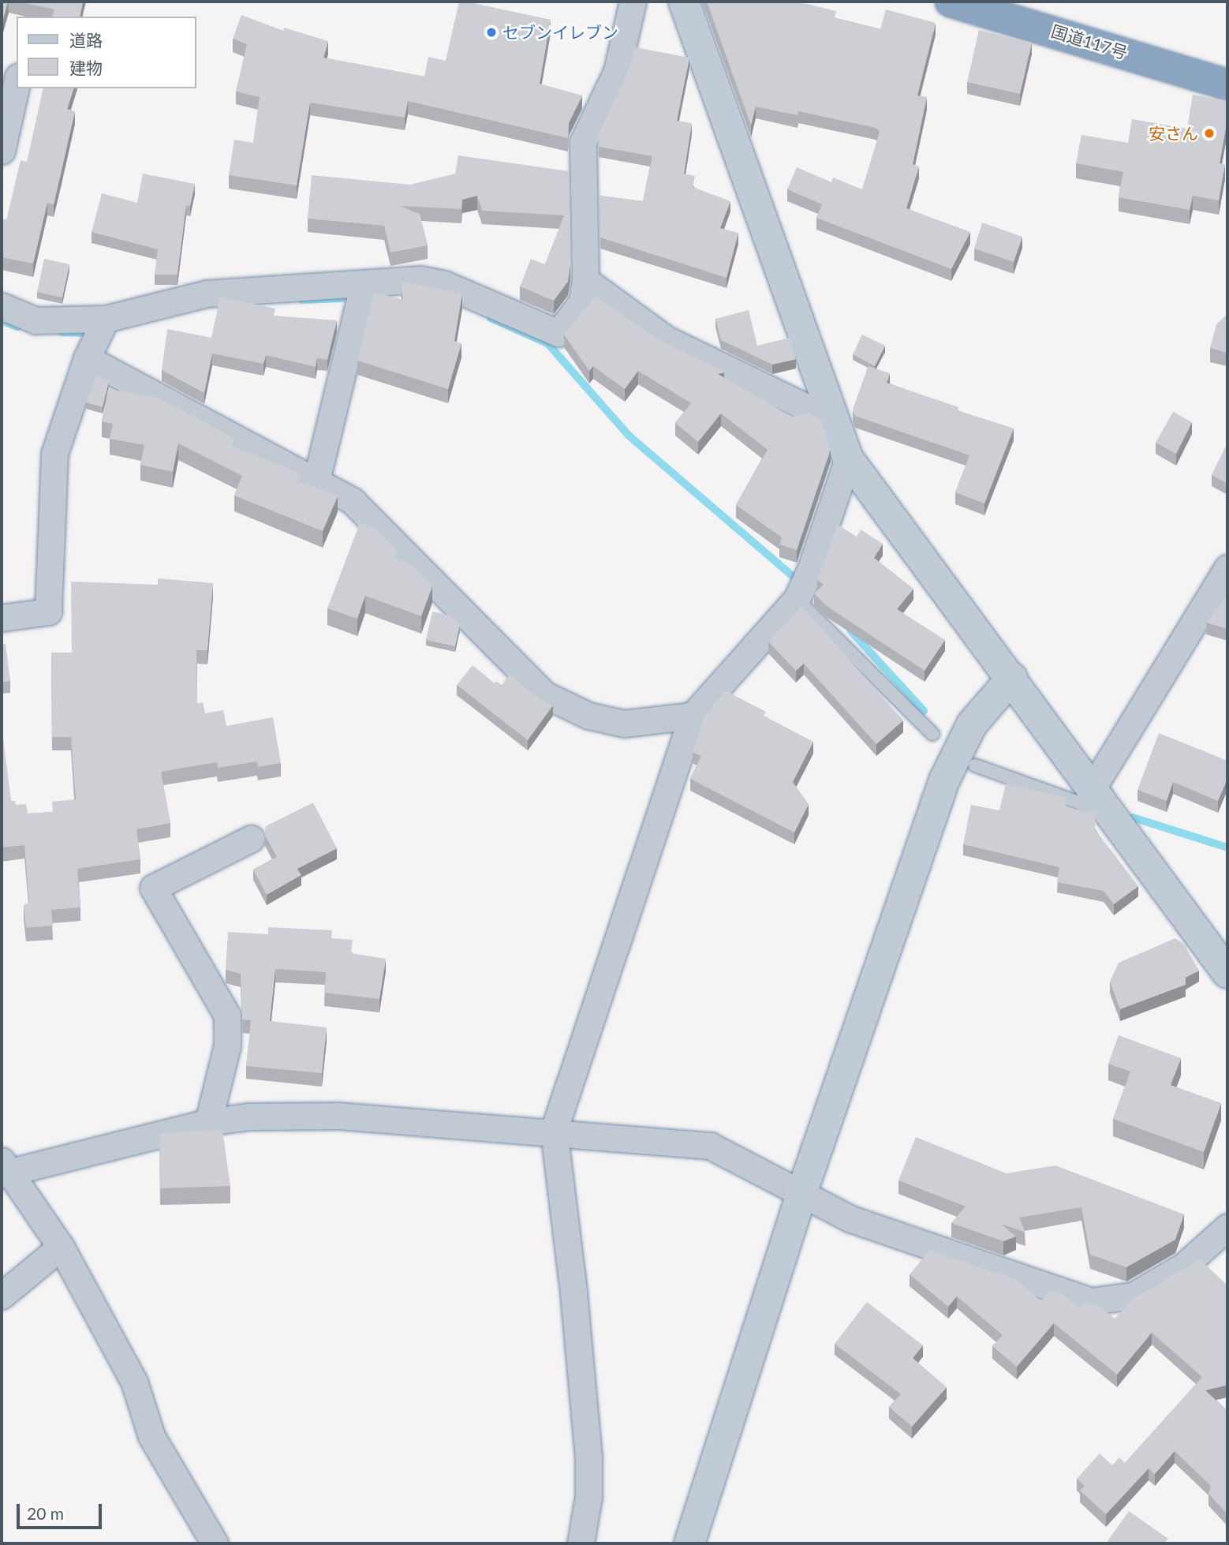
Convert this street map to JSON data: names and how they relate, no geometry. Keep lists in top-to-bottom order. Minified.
{"streets":{"highway":["国道117号"]},"places":["セブンイレブン","安さん"],"legend":["道路","建物"],"scale_bar":"20 m"}
